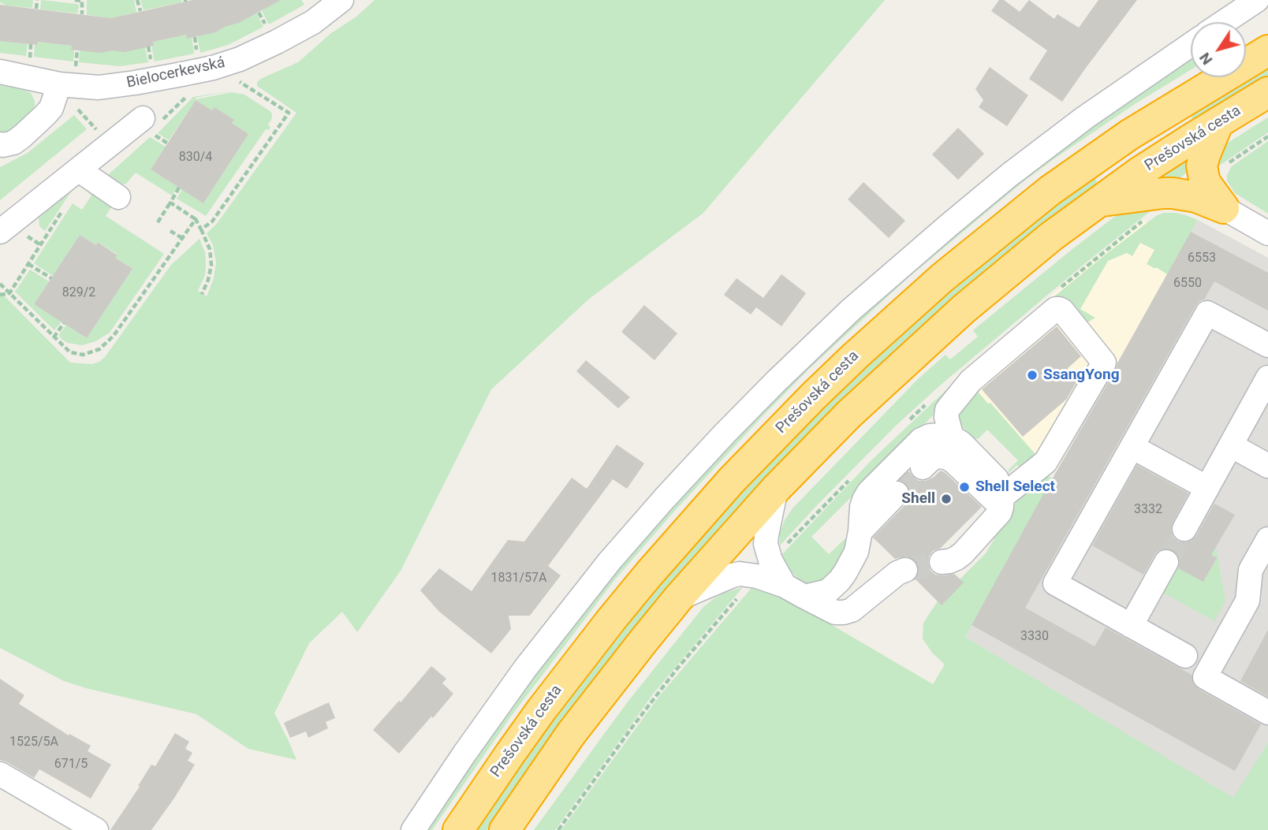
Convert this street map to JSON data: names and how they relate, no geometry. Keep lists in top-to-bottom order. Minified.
{"streets":{"highway":["Prešovská cesta"],"street":["Bielocerkevská"]},"places":["SsangYong","Shell Select","Shell"],"house_numbers":["830/4","6553","6550","829/2","3332","1831/57A","3330","1525/5A","671/5"],"north":"bottom left"}
